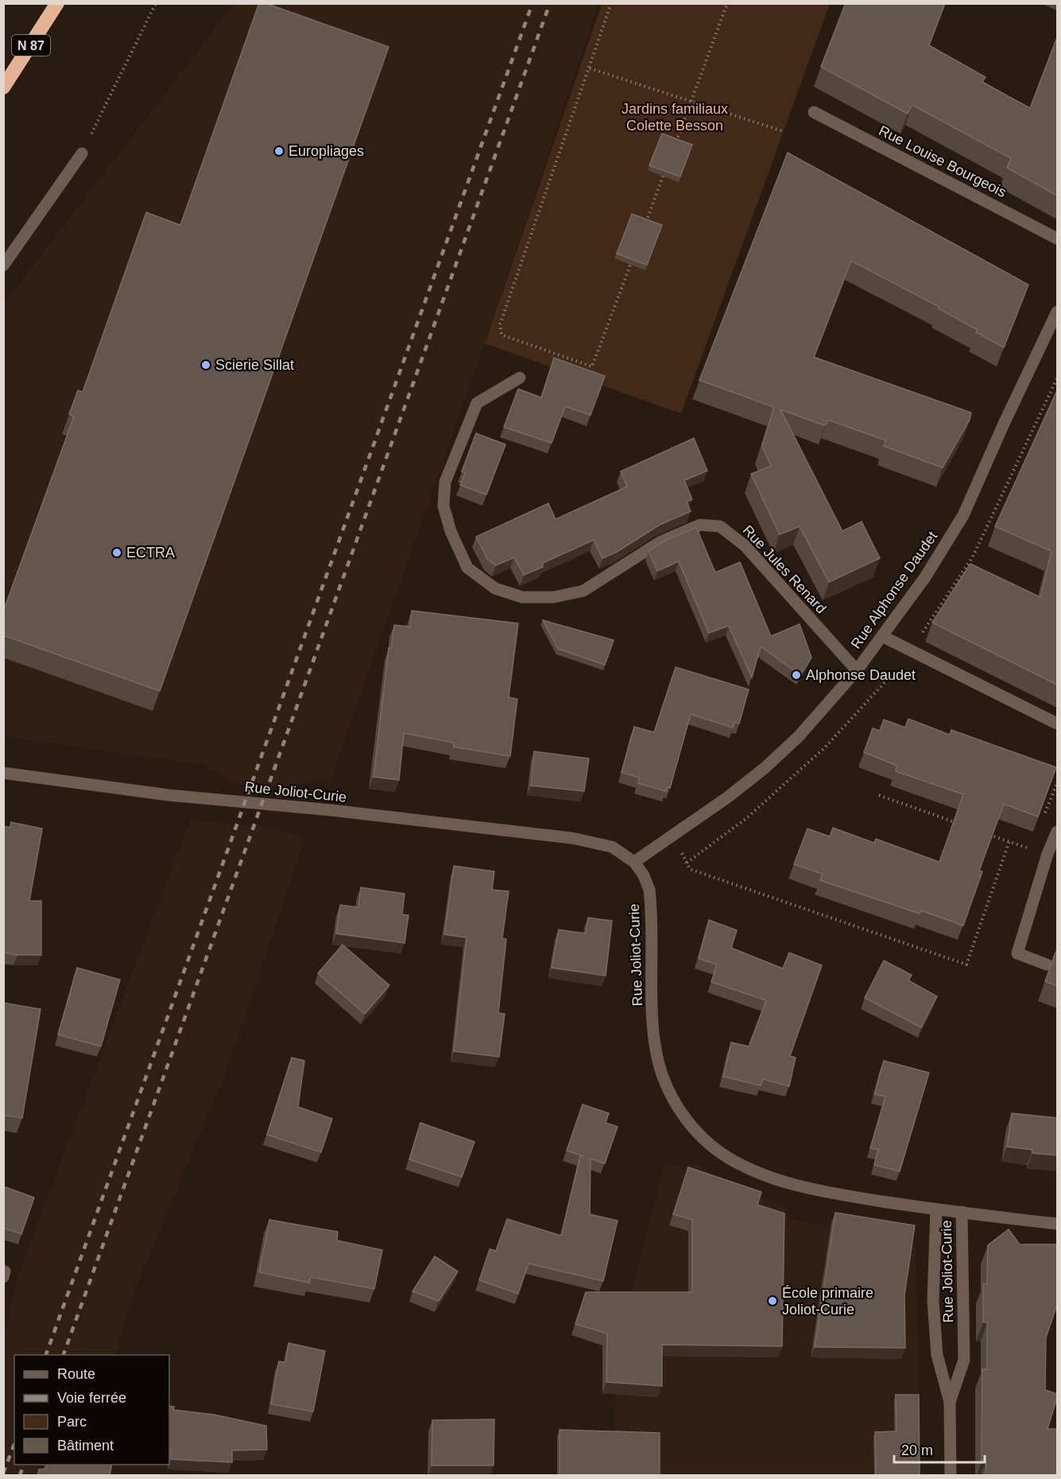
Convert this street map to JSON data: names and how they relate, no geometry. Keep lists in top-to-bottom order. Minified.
{"streets":{"highway":["N 87"],"street":["Rue Louise Bourgeois","Rue Jules Renard","Rue Alphonse Daudet","Rue Joliot-Curie"]},"crossings":[["Rue Jules Renard","Rue Alphonse Daudet"],["Rue Alphonse Daudet","Rue Joliot-Curie"]],"parks":["Jardins familiaux Colette Besson"],"places":["Europliages","Scierie Sillat","ECTRA","Alphonse Daudet","École primaire Joliot-Curie"],"legend":["Route","Voie ferrée","Parc","Bâtiment"],"scale_bar":"20 m"}
